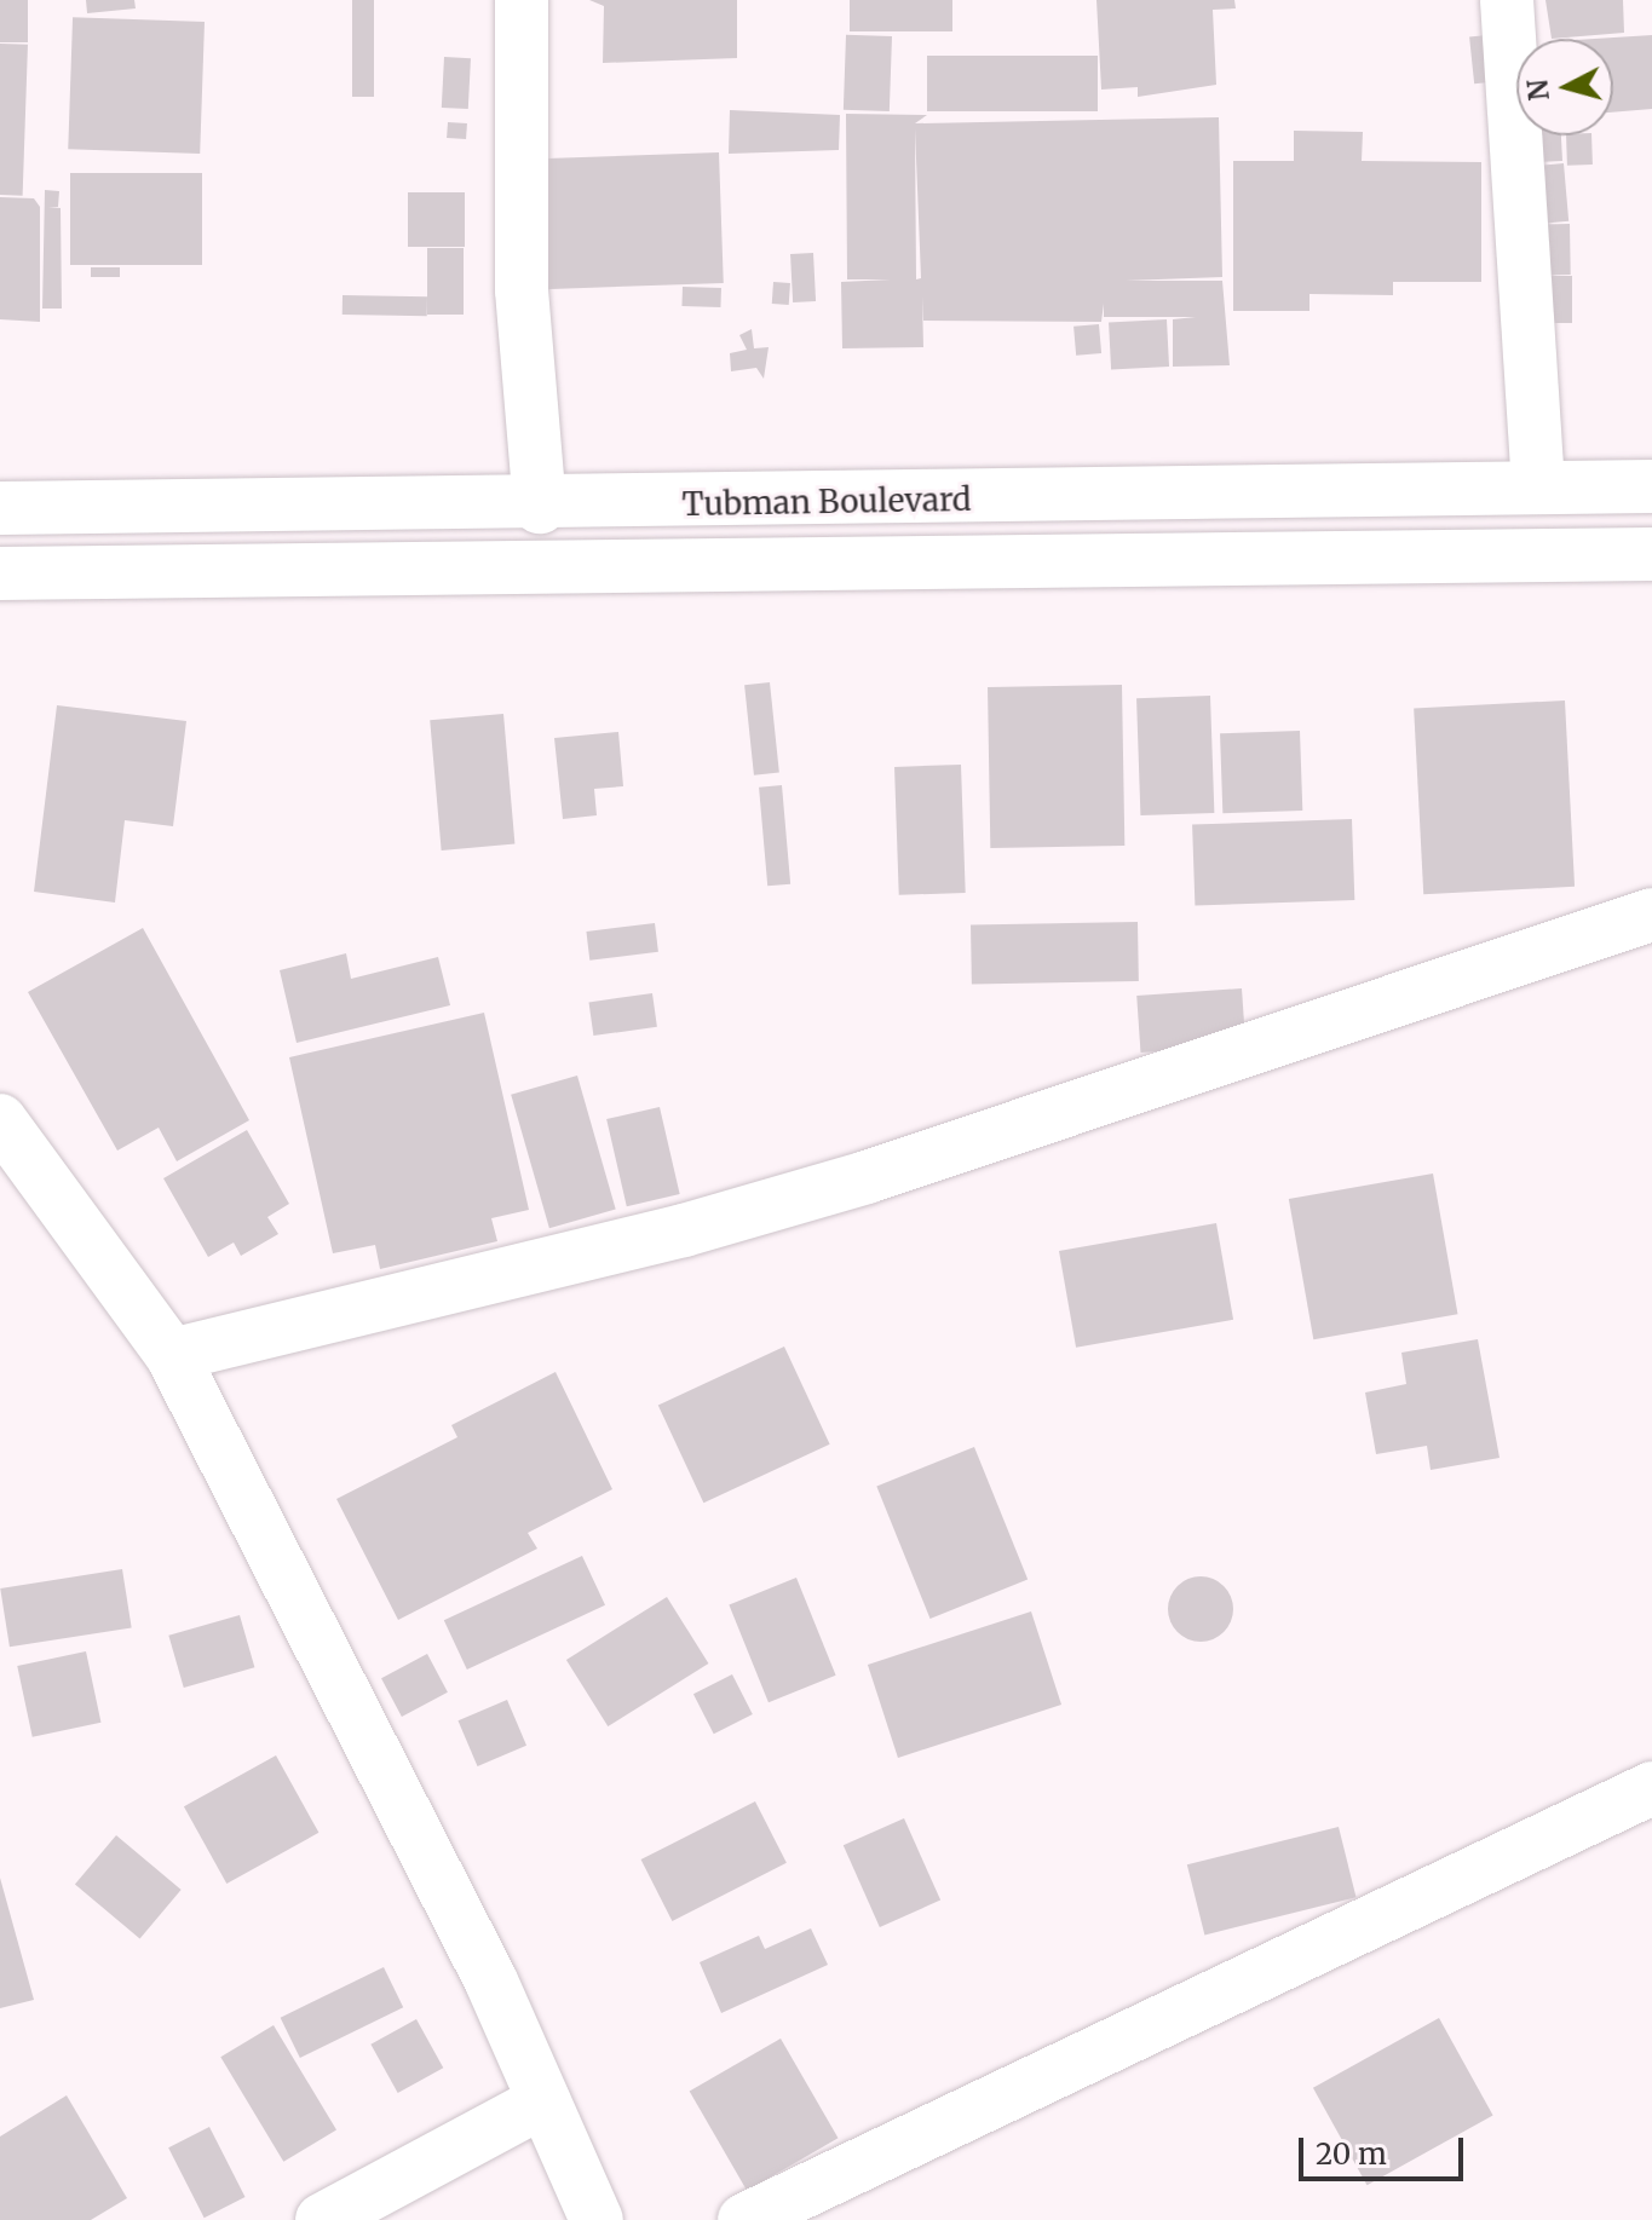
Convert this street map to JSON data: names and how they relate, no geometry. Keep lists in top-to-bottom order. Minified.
{"streets":{"main road":["Tubman Boulevard"]},"scale_bar":"20 m","north":"left"}
